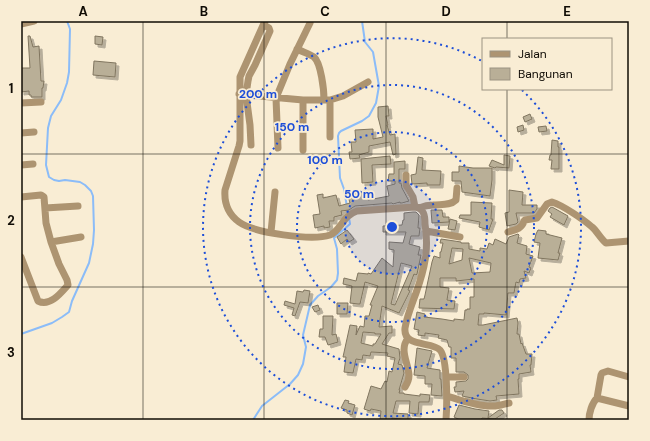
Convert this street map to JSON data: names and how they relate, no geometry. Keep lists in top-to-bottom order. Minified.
{"legend":["Jalan","Bangunan"],"grid":{"columns":["A","B","C","D","E"],"rows":["1","2","3"]},"rings":["200 m","150 m","100 m","50 m"]}
